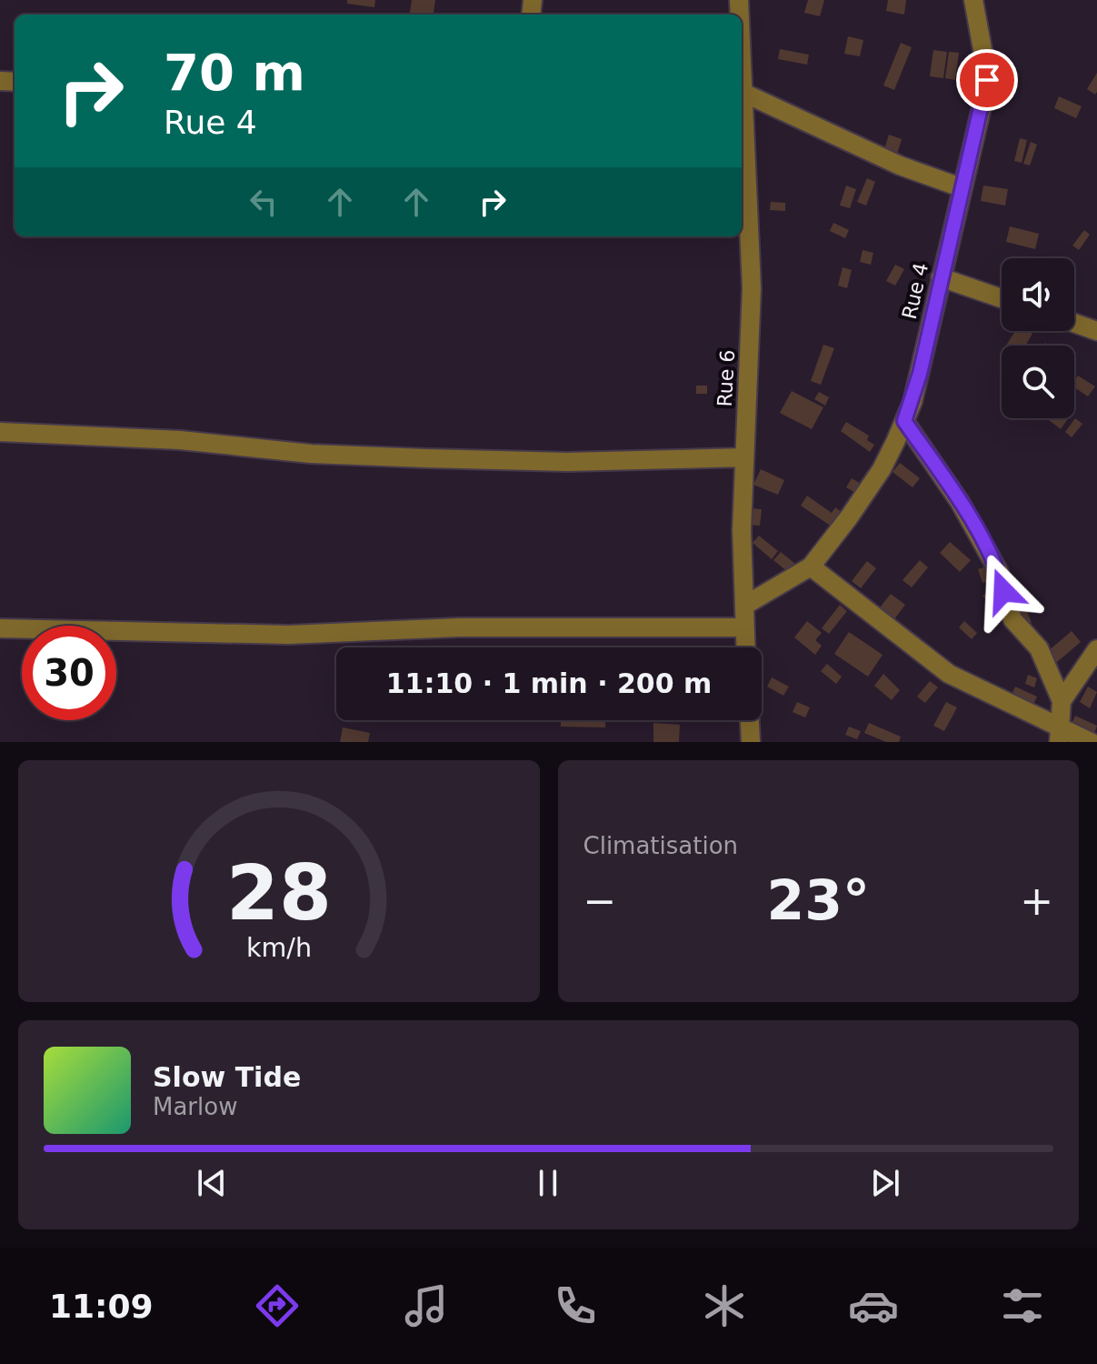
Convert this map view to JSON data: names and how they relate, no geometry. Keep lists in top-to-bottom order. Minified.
{"streets":{"street":["Rue 4","Rue 6"]},"page":{"turn":["70 m","Rue 4"],"limit":"30","trip":"11:10 · 1 min · 200 m","tile":"Climatisation","heat":["−","23°","+"],"song":["Slow Tide","Marlow"],"tabs":"11:09","gauge":["28","km/h"]}}
